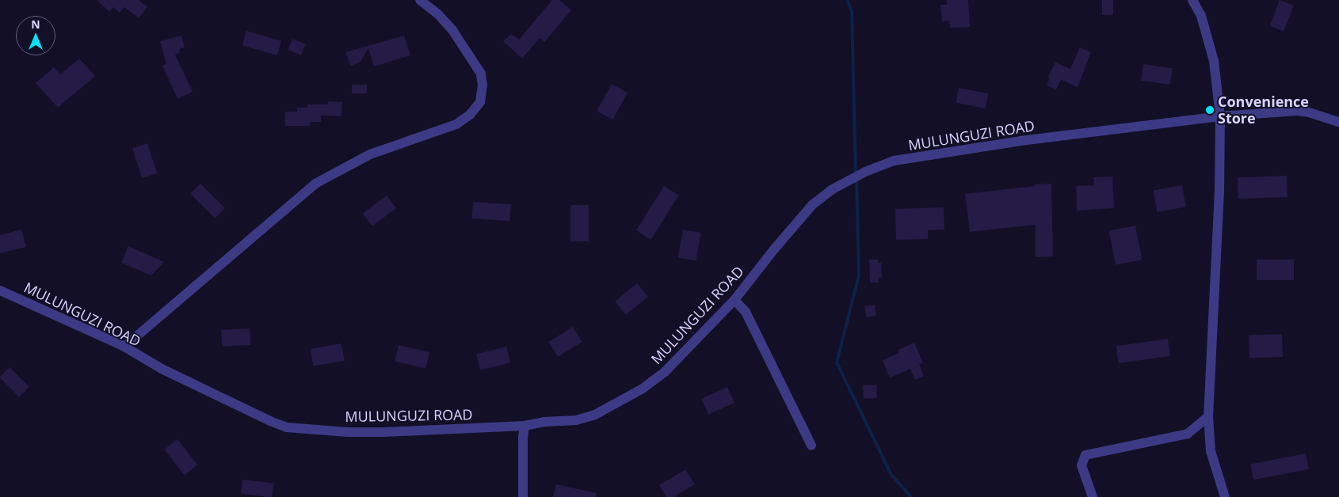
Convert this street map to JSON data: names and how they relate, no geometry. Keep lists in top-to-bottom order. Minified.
{"streets":{"street":["MULUNGUZI ROAD"]},"places":["Convenience Store"],"north":"top"}
